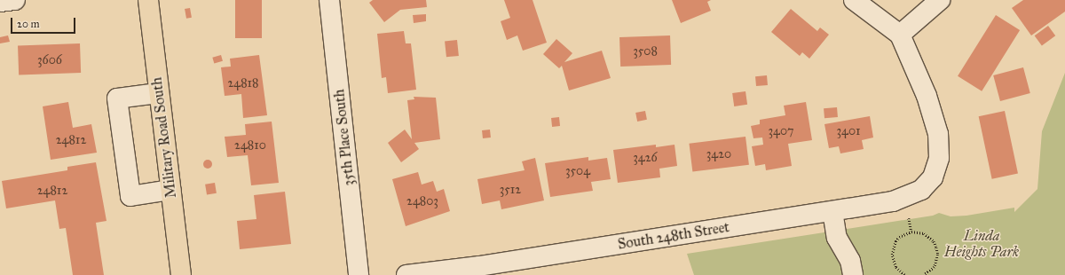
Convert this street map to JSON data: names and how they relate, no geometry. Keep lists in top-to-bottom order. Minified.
{"streets":{"main road":["Military Road South"],"street":["35th Place South","South 248th Street"]},"parks":["Linda Heights Park"],"house_numbers":["3508","3606","24818","3407","3401","24812","24810","3420","3426","3504","3512","24812","24803"],"scale_bar":"20 m"}
